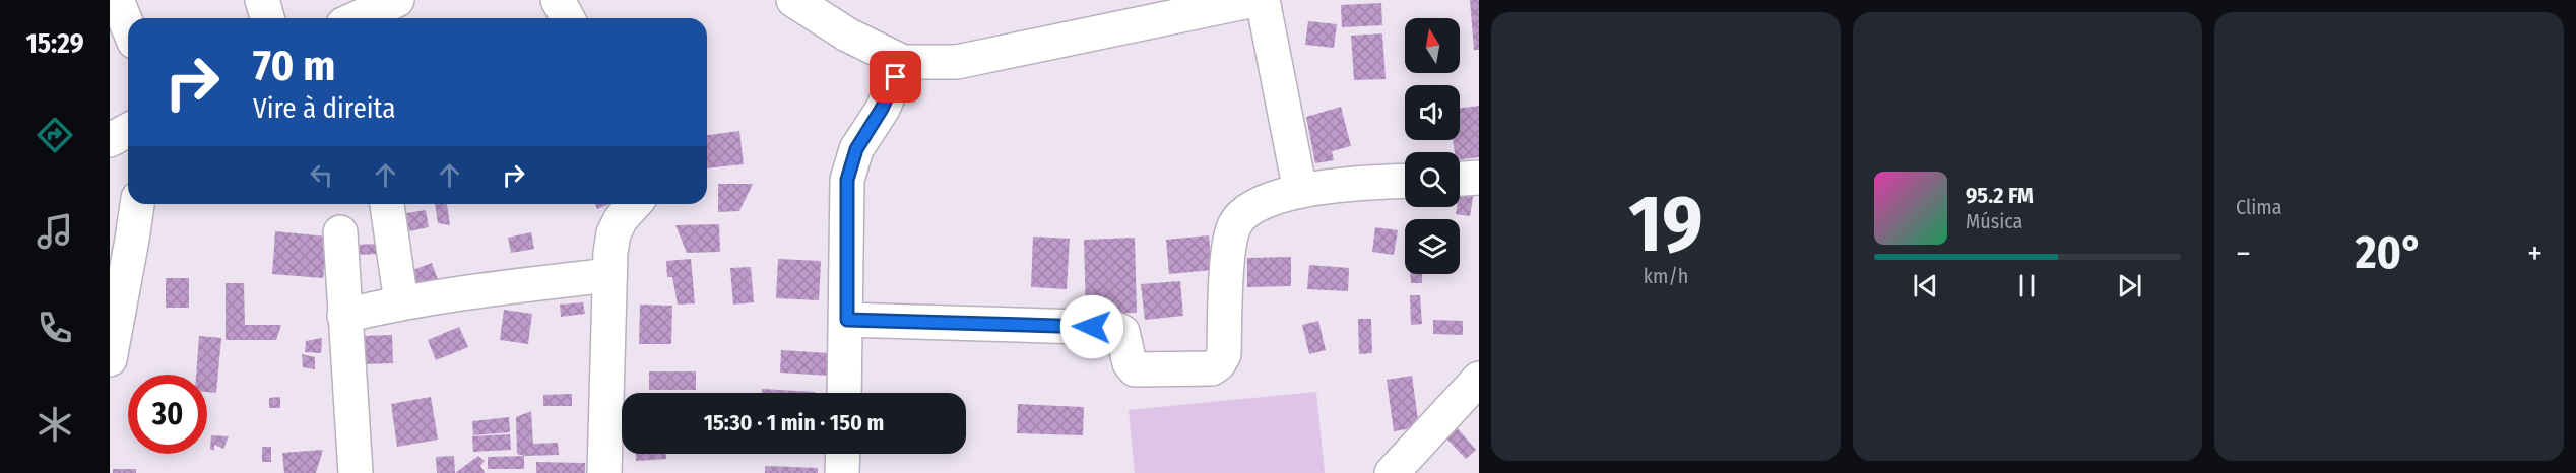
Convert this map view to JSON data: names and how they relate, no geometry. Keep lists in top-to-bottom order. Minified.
{"north":"top","page":{"tabs":"15:29","tile":[["19","km/h"],"Clima"],"turn":["70 m","Vire à direita"],"song":["95.2 FM","Música"],"heat":["−","20°","+"],"limit":"30","trip":"15:30 · 1 min · 150 m"}}
